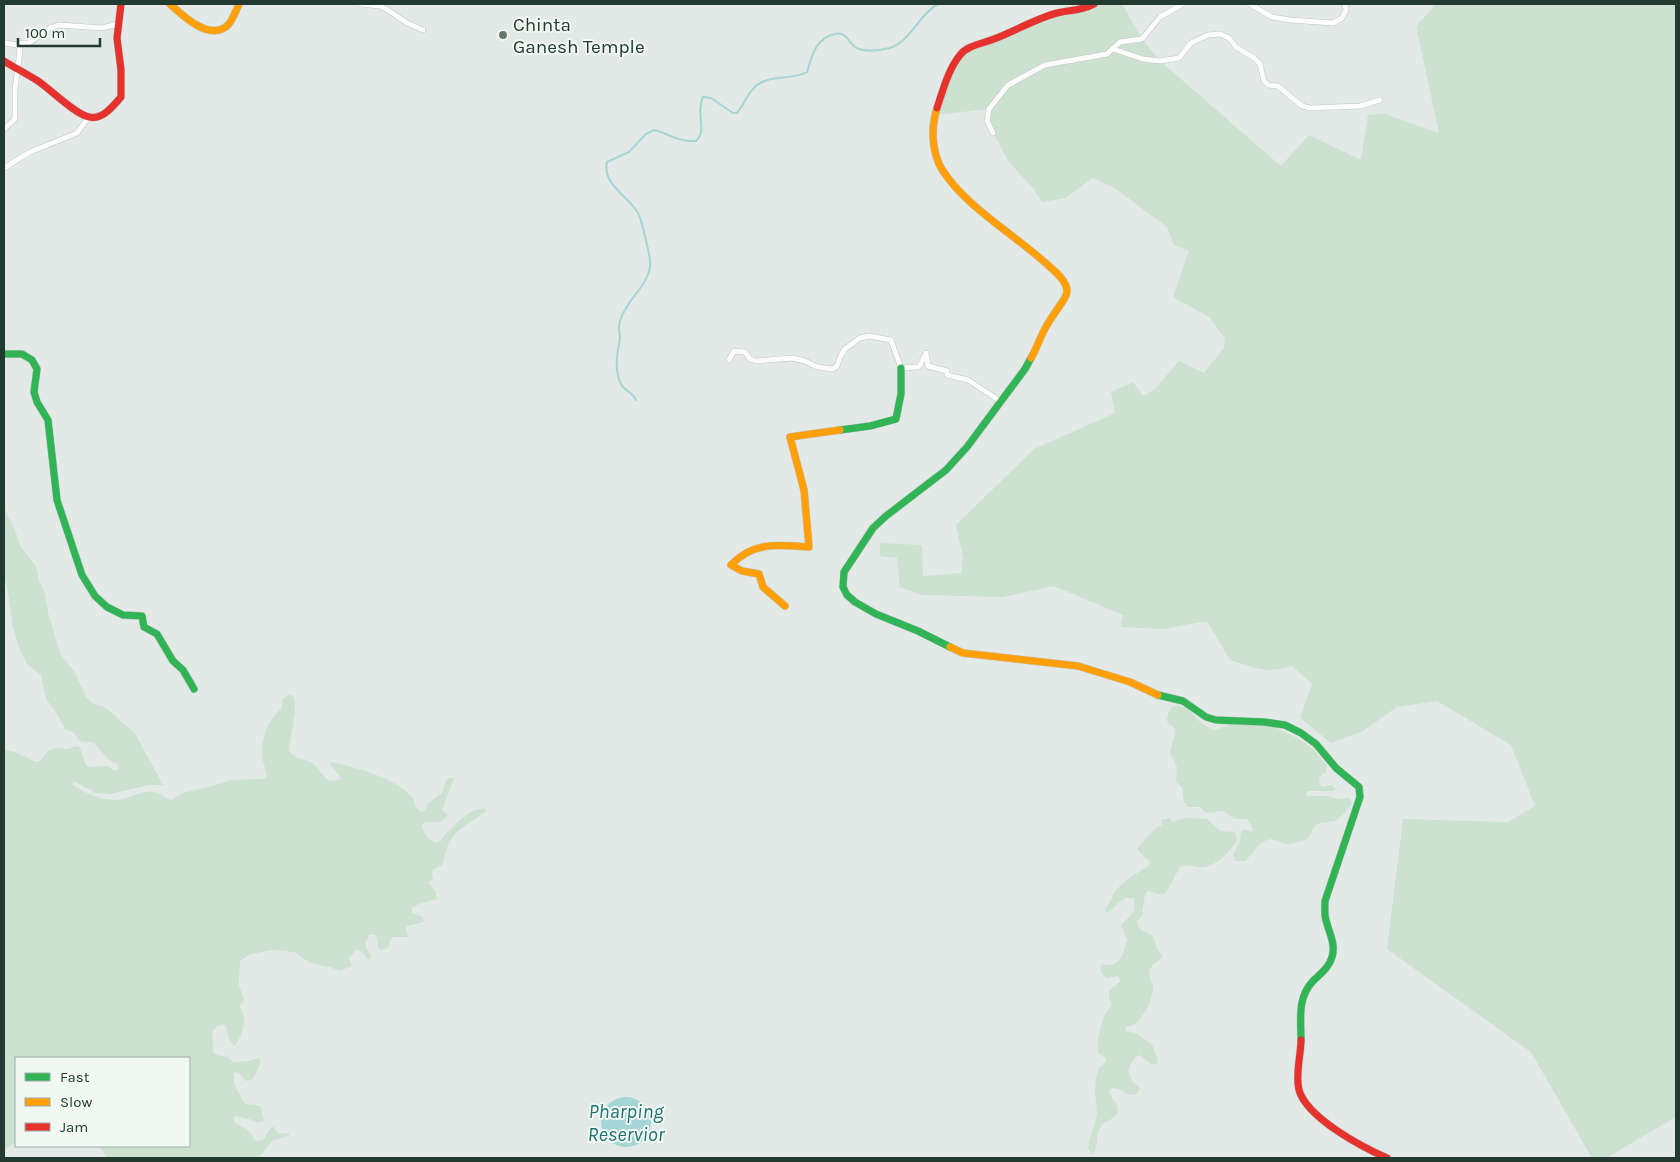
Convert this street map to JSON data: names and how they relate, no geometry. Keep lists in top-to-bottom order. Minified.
{"water":["Pharping Reservior"],"places":["Chinta Ganesh Temple"],"legend":["Fast","Slow","Jam"],"scale_bar":"100 m"}
